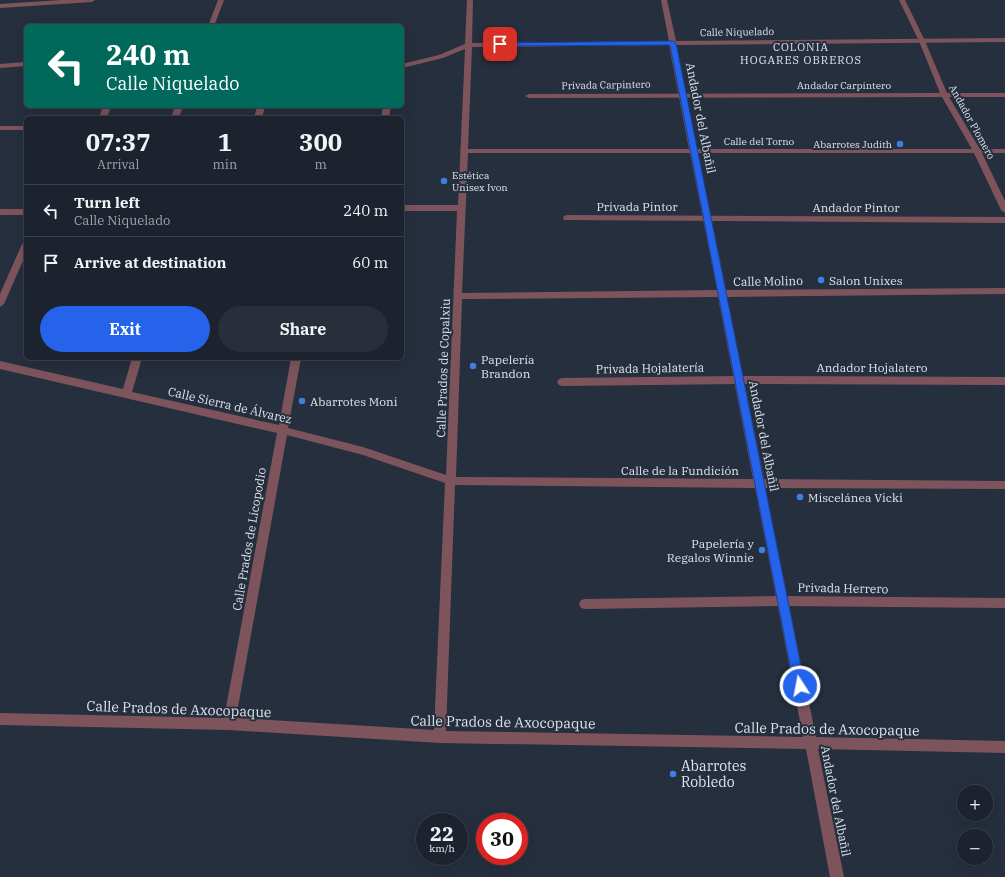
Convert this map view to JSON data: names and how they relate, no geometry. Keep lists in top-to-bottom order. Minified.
{"streets":{"street":["Calle Niquelado","Privada Carpintero","Andador Carpintero","Andador del Albañil","Andador Plomero","Calle del Torno","Privada Pintor","Andador Pintor","Calle Molino","Andador Hojalatero","Calle Prados de Copalxiu","Privada Hojalatería","Calle Sierra de Álvarez","Calle de la Fundición","Calle Prados de Licopodio","Privada Herrero","Calle Prados de Axocopaque"]},"crossings":[["Calle Niquelado","Andador del Albañil"],["Calle Niquelado","Andador Plomero"],["Calle Niquelado","Calle Prados de Copalxiu"],["Privada Carpintero","Andador Carpintero"],["Privada Carpintero","Andador del Albañil"],["Andador Carpintero","Andador del Albañil"],["Andador Carpintero","Andador Plomero"],["Andador del Albañil","Calle del Torno"],["Andador del Albañil","Privada Pintor"],["Andador del Albañil","Andador Pintor"],["Andador del Albañil","Calle Molino"],["Andador del Albañil","Andador Hojalatero"],["Andador del Albañil","Privada Hojalatería"],["Andador del Albañil","Calle de la Fundición"],["Andador del Albañil","Privada Herrero"],["Andador del Albañil","Calle Prados de Axocopaque"],["Andador Plomero","Calle del Torno"],["Calle del Torno","Calle Prados de Copalxiu"],["Privada Pintor","Andador Pintor"],["Calle Molino","Calle Prados de Copalxiu"],["Andador Hojalatero","Privada Hojalatería"],["Calle Prados de Copalxiu","Calle Sierra de Álvarez"],["Calle Prados de Copalxiu","Calle de la Fundición"],["Calle Prados de Copalxiu","Calle Prados de Axocopaque"],["Calle Sierra de Álvarez","Calle de la Fundición"],["Calle Sierra de Álvarez","Calle Prados de Licopodio"],["Calle Prados de Licopodio","Calle Prados de Axocopaque"]],"districts":["COLONIA HOGARES OBREROS"],"places":["Abarrotes Judith","Estética Unisex Ivon","Salon Unixes","Papelería Brandon","Abarrotes Moni","Miscelánea Vicki","Papelería y Regalos Winnie","Abarrotes Robledo"],"page":{"turn":["240 m","Calle Niquelado"],"eta":["07:37","Arrival","1","min","300","m"],"list":[{"name":"Turn left","note":"Calle Niquelado","value":"240 m"},{"name":"Arrive at destination","value":"60 m"}],"buttons":["Exit","Share"],"map_buttons":["+","−"],"speed":"22 km/h","limit":"30"}}
